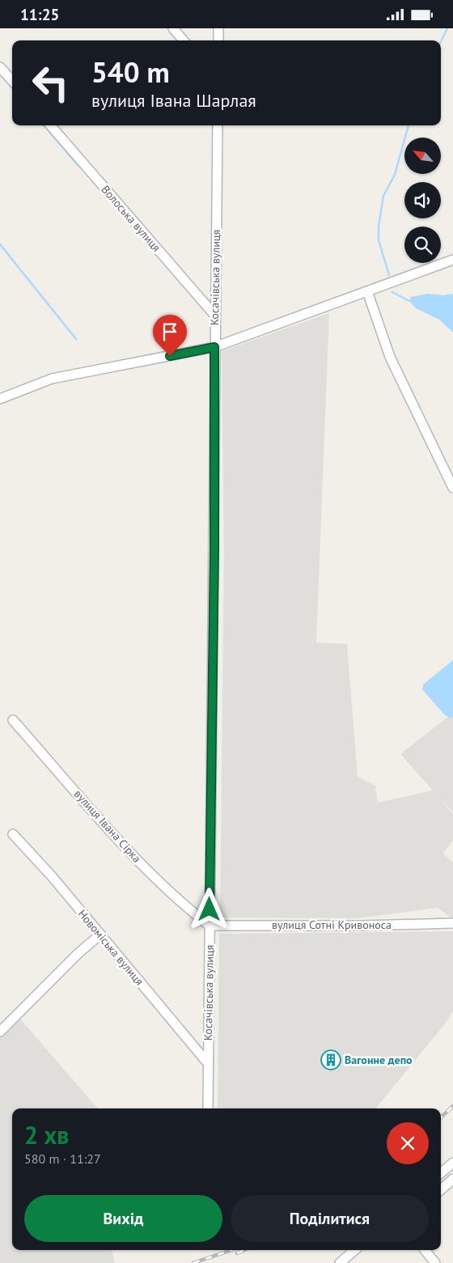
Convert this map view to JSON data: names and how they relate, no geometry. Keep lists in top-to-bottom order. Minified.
{"streets":{"street":["Волоська вулиця","Косачівська вулиця","вулиця Івана Сірка","вулиця Сотні Кривоноса","Новоміська вулиця"]},"crossings":[["Волоська вулиця","Косачівська вулиця"],["Косачівська вулиця","вулиця Івана Сірка"],["Косачівська вулиця","вулиця Сотні Кривоноса"],["Косачівська вулиця","Новоміська вулиця"],["вулиця Івана Сірка","вулиця Сотні Кривоноса"]],"places":{"building":["Вагонне депо"]},"north":"top left","page":{"status":"11:25","turn":["540 m","вулиця Івана Шарлая"],"heading":["2 хв","580 m · 11:27"],"buttons":["Вихід","Поділитися"]}}
